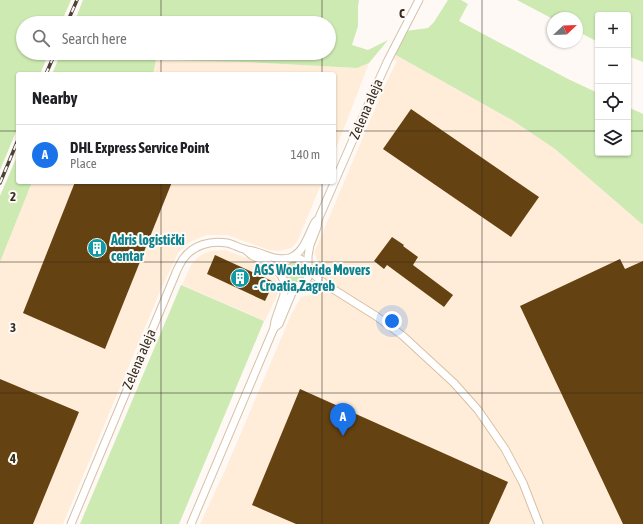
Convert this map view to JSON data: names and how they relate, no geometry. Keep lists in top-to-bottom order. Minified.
{"streets":{"street":["Zelena aleja"]},"places":{"building":["Adris logistički centar","AGS Worldwide Movers - Croatia,Zagreb"]},"north":"top right","page":{"map_buttons":["+","−"],"search":"Search here","heading":"Nearby","list":[{"mark":"A","name":"DHL Express Service Point","note":"Place","value":"140 m"}],"pins":"A"},"grid":{"columns":["C"],"rows":["2","3","4"]}}
